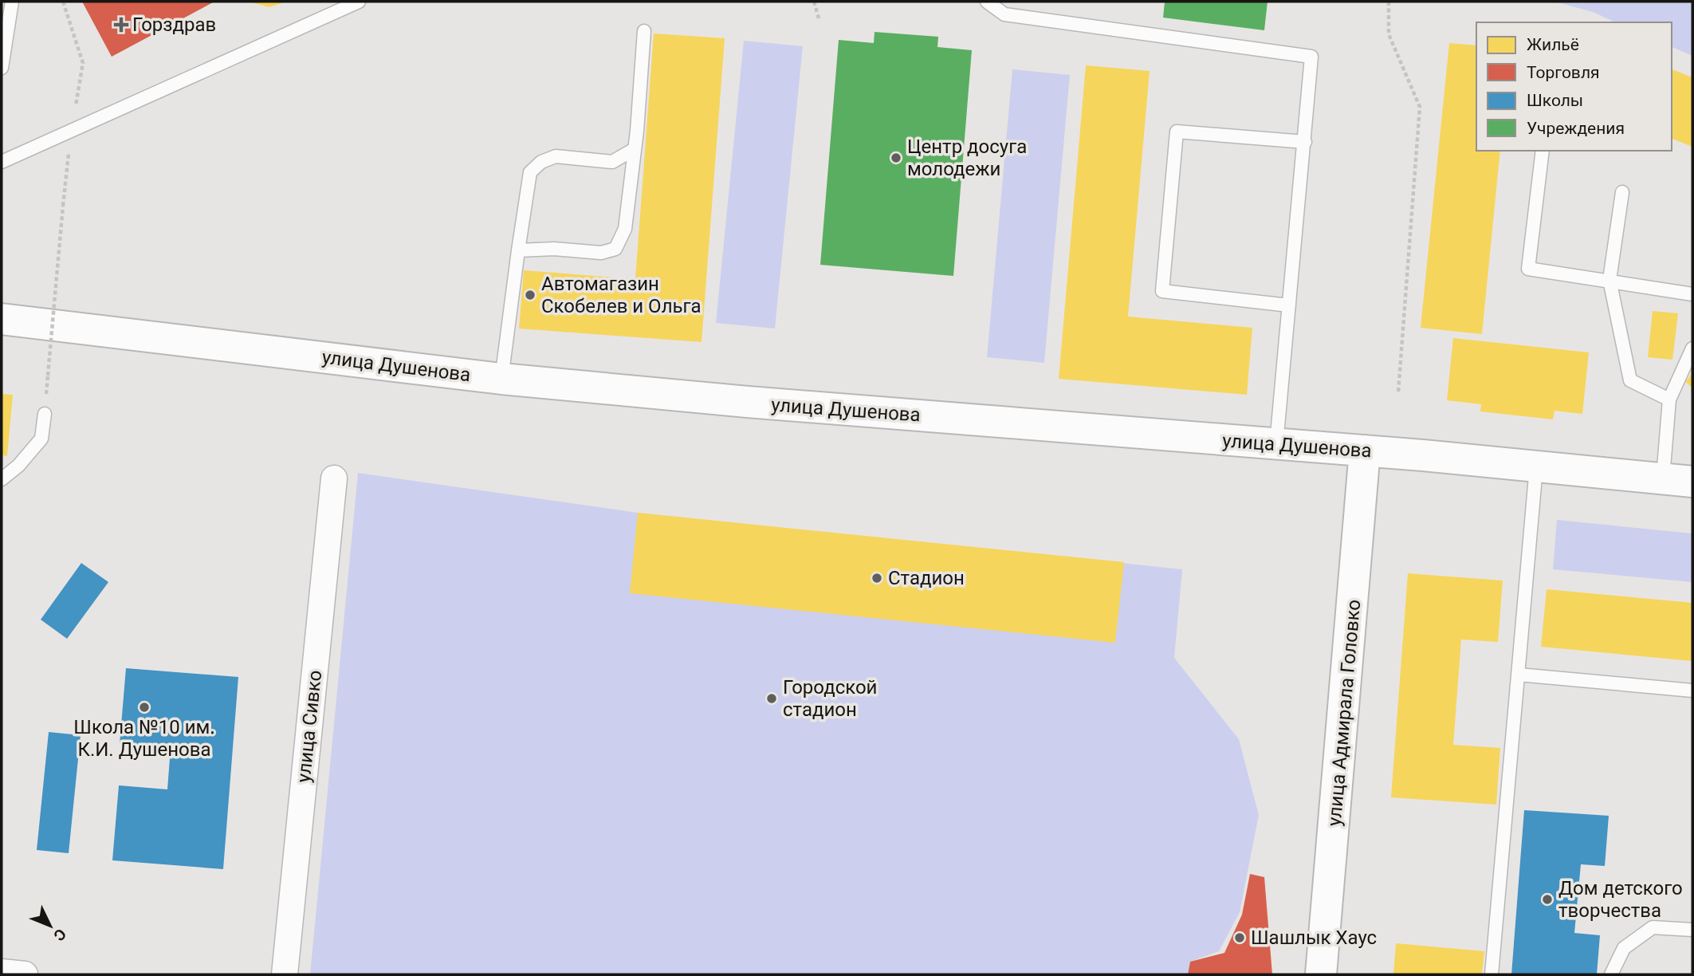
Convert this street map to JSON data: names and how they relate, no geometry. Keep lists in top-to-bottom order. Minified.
{"streets":{"street":["улица Душенова","улица Адмирала Головко","улица Сивко"]},"crossings":[["улица Душенова","улица Адмирала Головко"]],"places":{"health":["Горздрав"],"other":["Центр досуга молодежи","Автомагазин Скобелев и Ольга","Стадион","Городской стадион","Школа №10 им. К.И. Душенова","Дом детского творчества","Шашлык Хаус"]},"legend":["Жильё","Торговля","Школы","Учреждения"],"north":"bottom right"}
